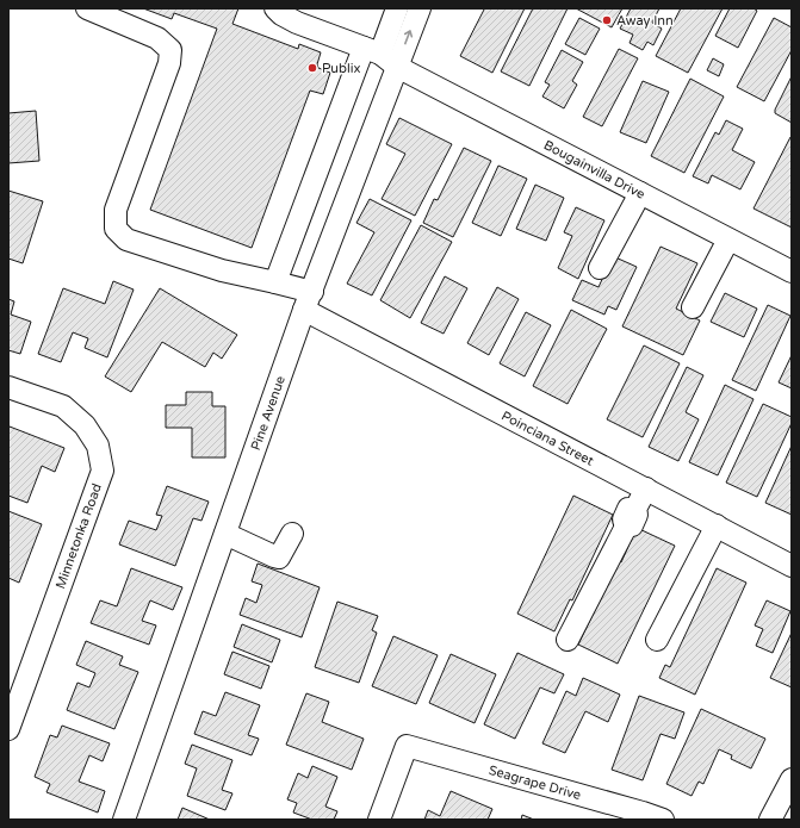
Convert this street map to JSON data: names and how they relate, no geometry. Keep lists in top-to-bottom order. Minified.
{"streets":{"street":["Bougainvilla Drive","Pine Avenue","Poinciana Street","Minnetonka Road","Seagrape Drive"]},"crossings":[["Bougainvilla Drive","Pine Avenue"],["Pine Avenue","Poinciana Street"]],"places":["Away Inn","Publix"]}
